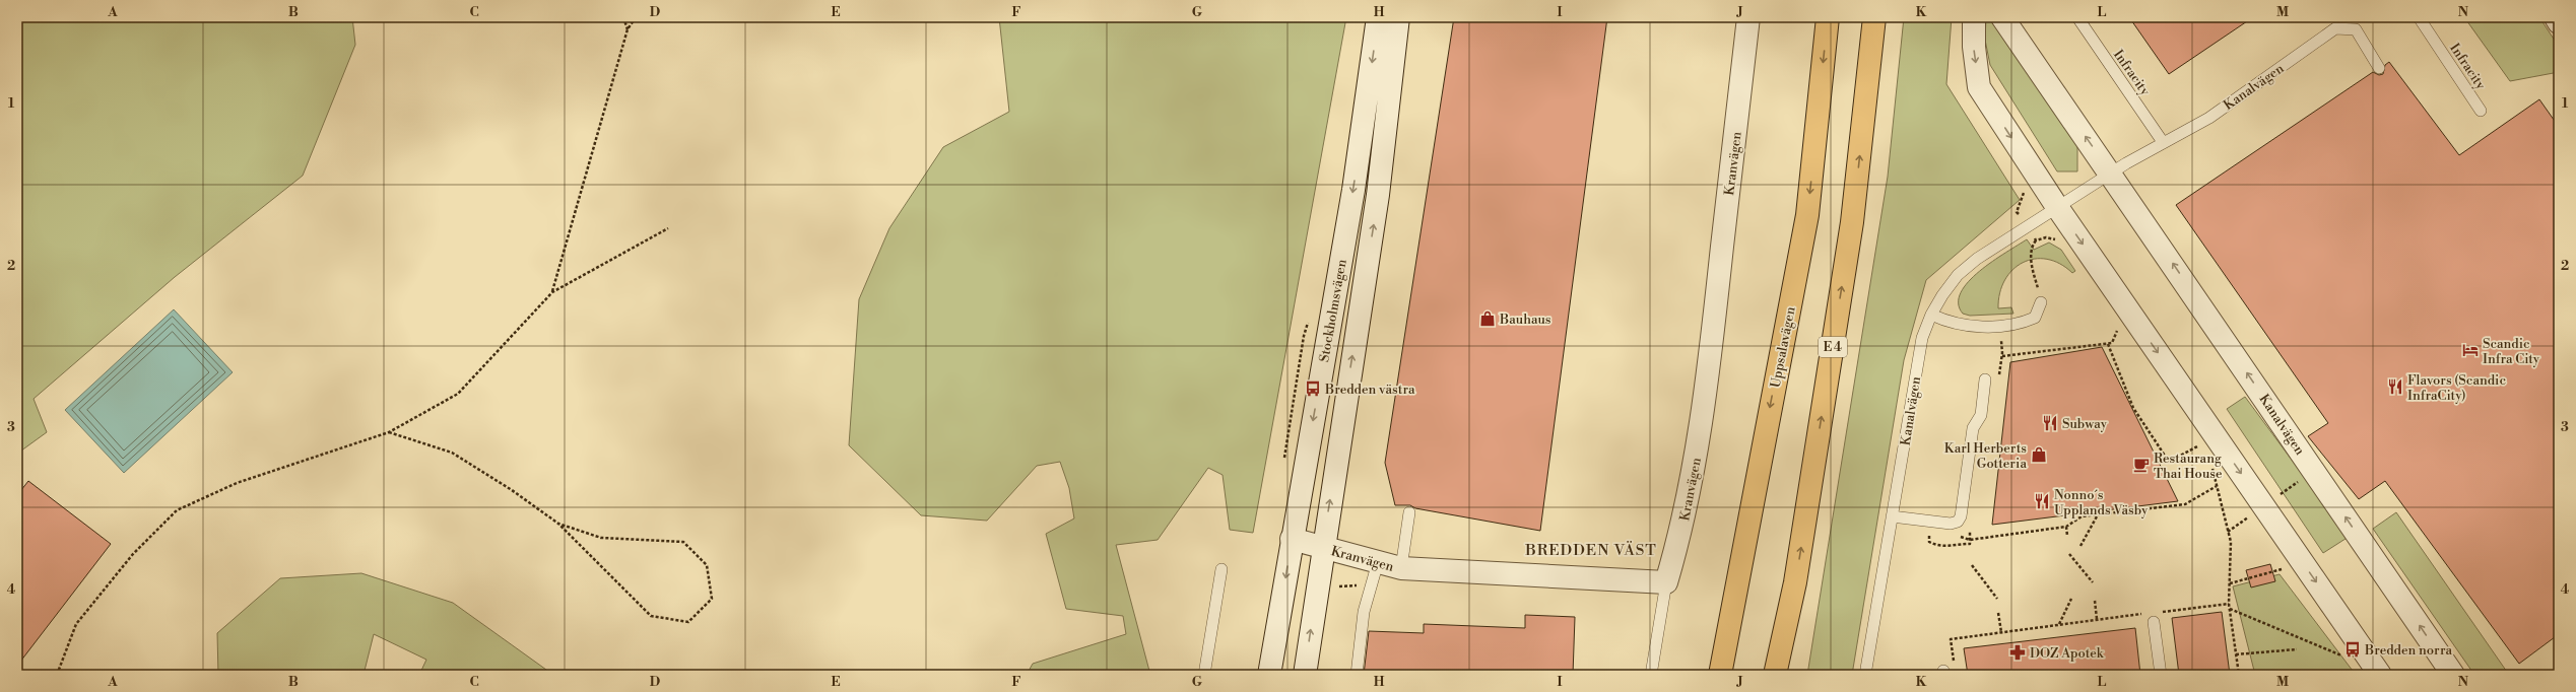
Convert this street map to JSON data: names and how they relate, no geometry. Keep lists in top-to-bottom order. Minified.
{"streets":{"highway":["Uppsalavägen","E 4"],"street":["Kanalvägen","Kranvägen","Stockholmsvägen"],"lane":["Infracity"]},"crossings":[["Infracity","Kanalvägen"],["Kranvägen","Stockholmsvägen"]],"one_way":["Kanalvägen"],"districts":["BREDDEN VÄST"],"places":{"shop":["Bauhaus","Karl Herberts Gotteria"],"hotel":["Scandic Infra City"],"restaurant":["Flavors (Scandic InfraCity)","Subway","Nonno´s Upplands Väsby"],"bus stop":["Bredden västra","Bredden norra"],"cafe":["Restaurang Thai House"],"pharmacy":["DOZ Apotek"]},"grid":{"columns":["A","B","C","D","E","F","G","H","I","J","K","L","M","N"],"rows":["1","2","3","4"]}}
